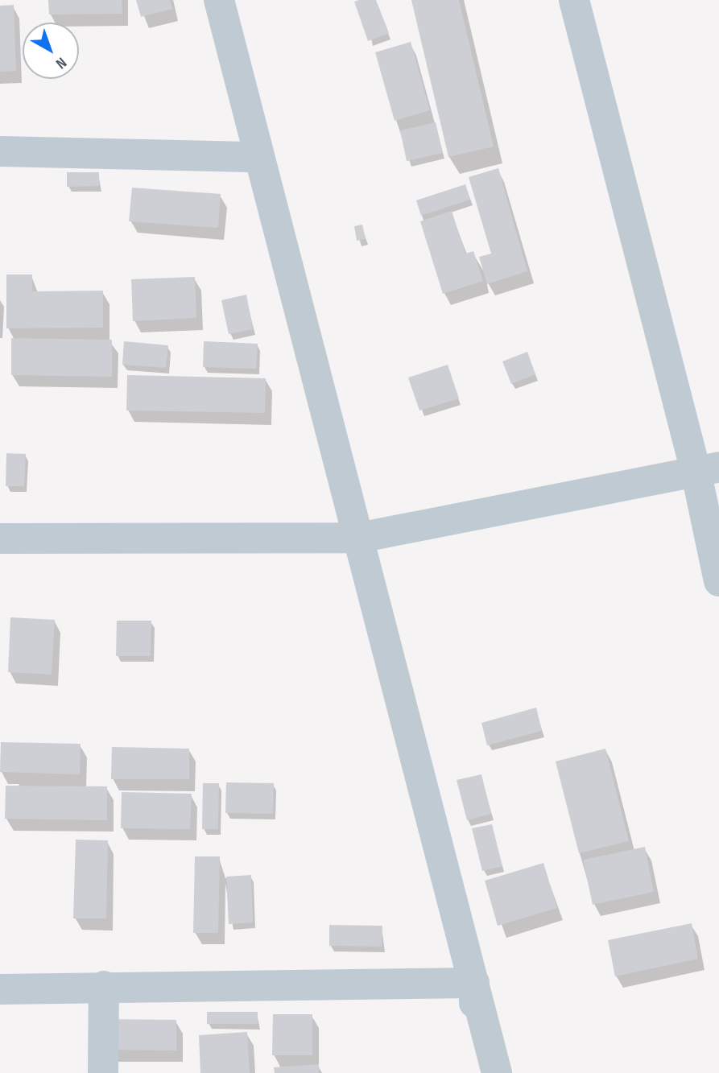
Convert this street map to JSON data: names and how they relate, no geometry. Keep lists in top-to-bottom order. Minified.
{"north":"bottom right"}
